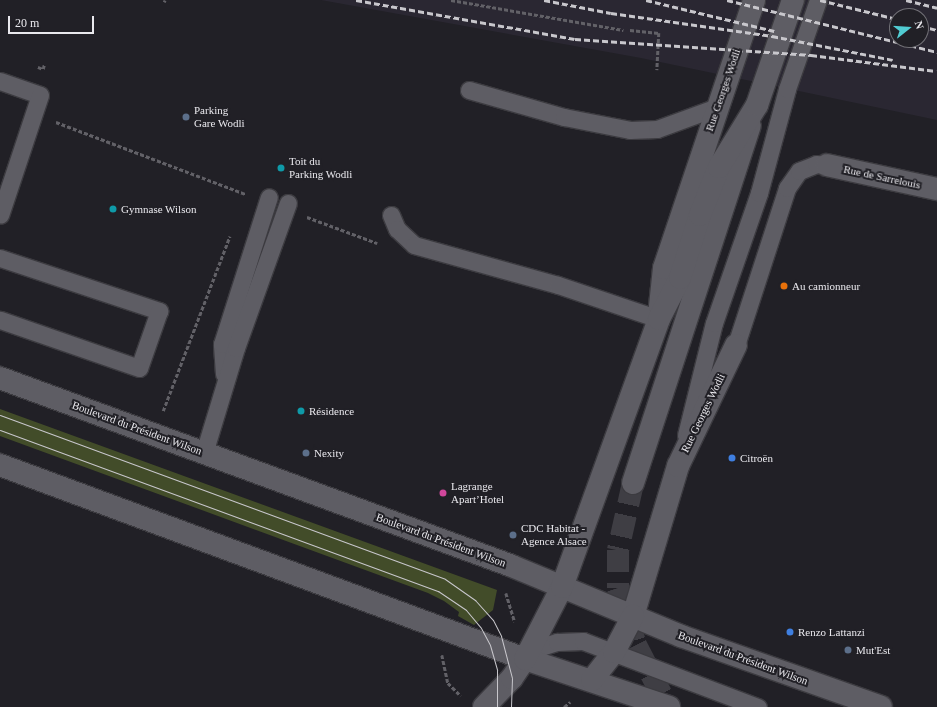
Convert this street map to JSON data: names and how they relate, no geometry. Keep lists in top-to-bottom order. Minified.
{"streets":{"main road":["Rue Georges Wodli","Rue de Sarrelouis","Boulevard du Président Wilson"]},"crossings":[["Rue Georges Wodli","Rue de Sarrelouis"],["Rue Georges Wodli","Boulevard du Président Wilson"]],"places":["Parking Gare Wodli","Toit du Parking Wodli","Gymnase Wilson","Au camionneur","Résidence","Nexity","Citroën","Lagrange Apart’Hotel","CDC Habitat - Agence Alsace","Renzo Lattanzi","Mut'Est"],"scale_bar":"20 m","north":"right"}
